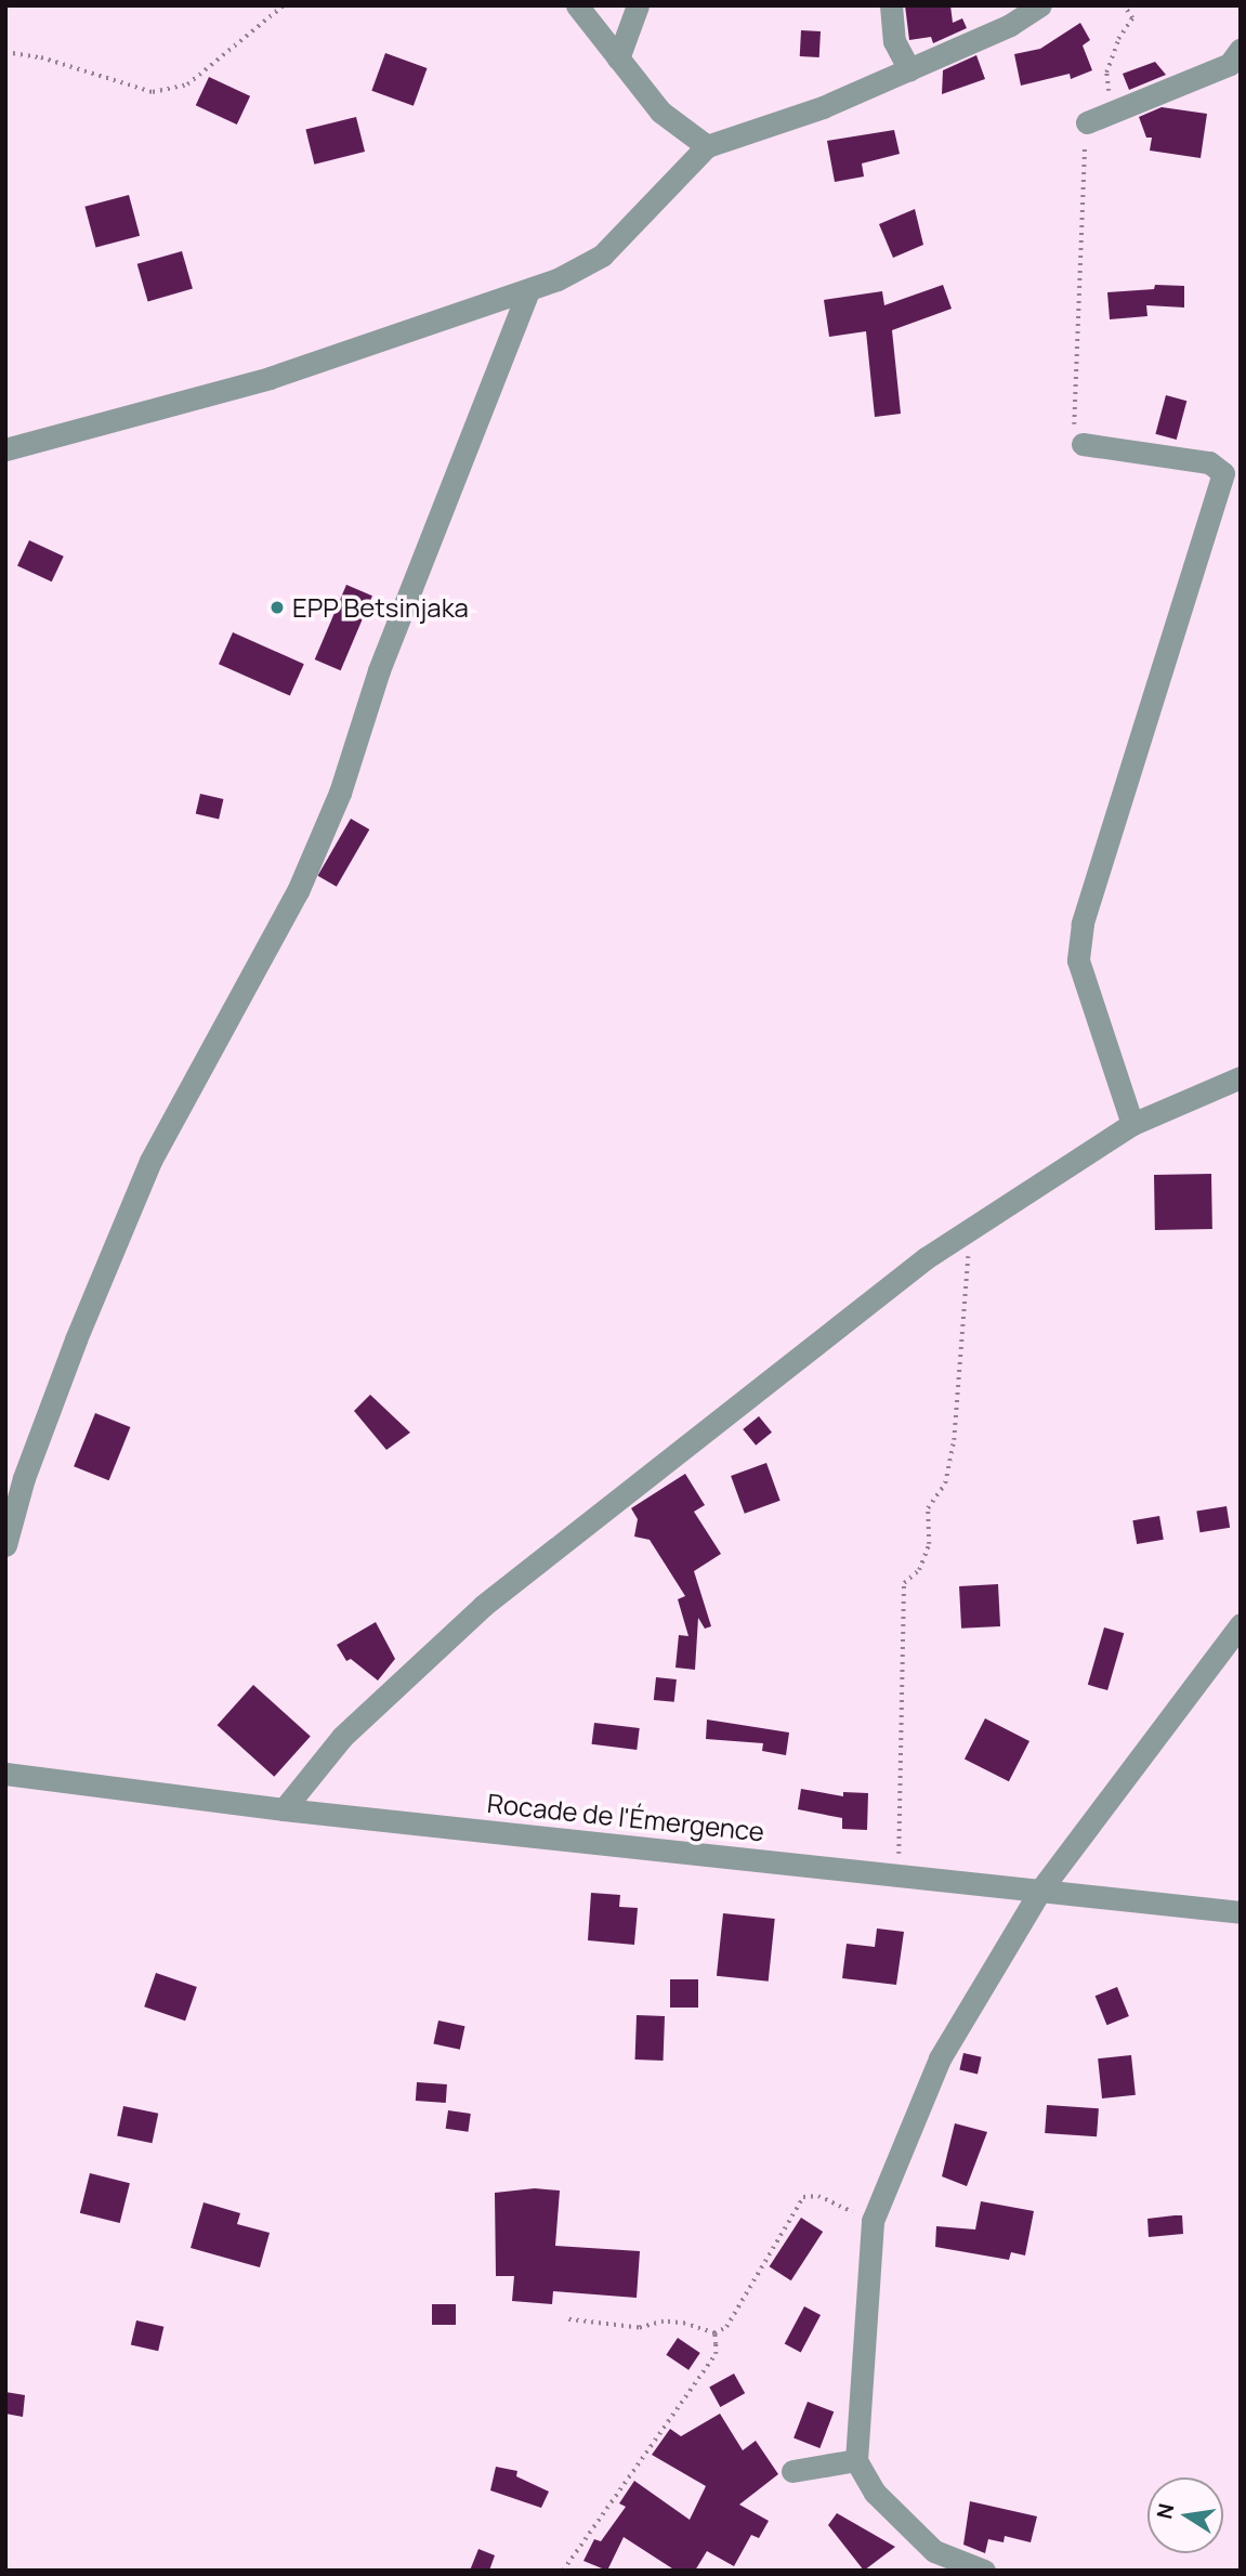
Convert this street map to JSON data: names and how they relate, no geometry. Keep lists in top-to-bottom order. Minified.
{"streets":{"street":["Rocade de l'Émergence"]},"places":["EPP Betsinjaka"],"north":"left"}
